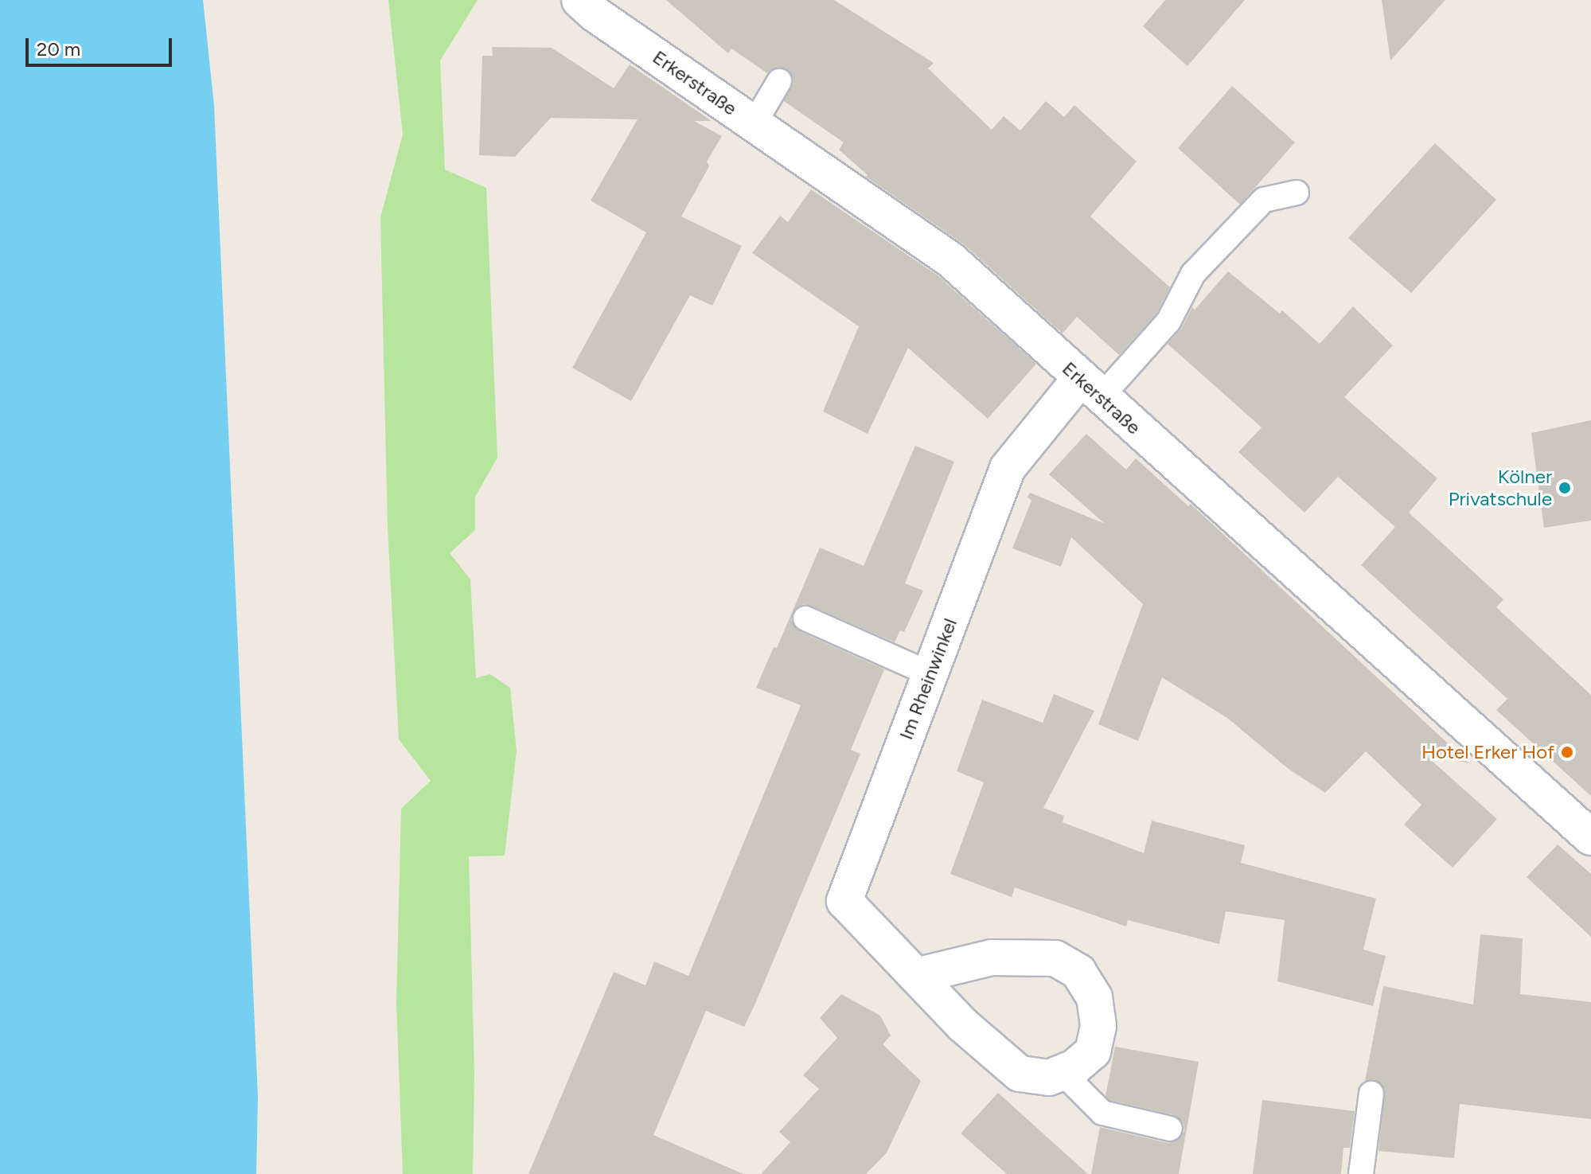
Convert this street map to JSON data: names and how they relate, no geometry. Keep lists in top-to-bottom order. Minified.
{"streets":{"street":["Erkerstraße","Im Rheinwinkel"]},"crossings":[["Erkerstraße","Im Rheinwinkel"]],"places":["Kölner Privatschule","Hotel Erker Hof"],"scale_bar":"20 m"}
